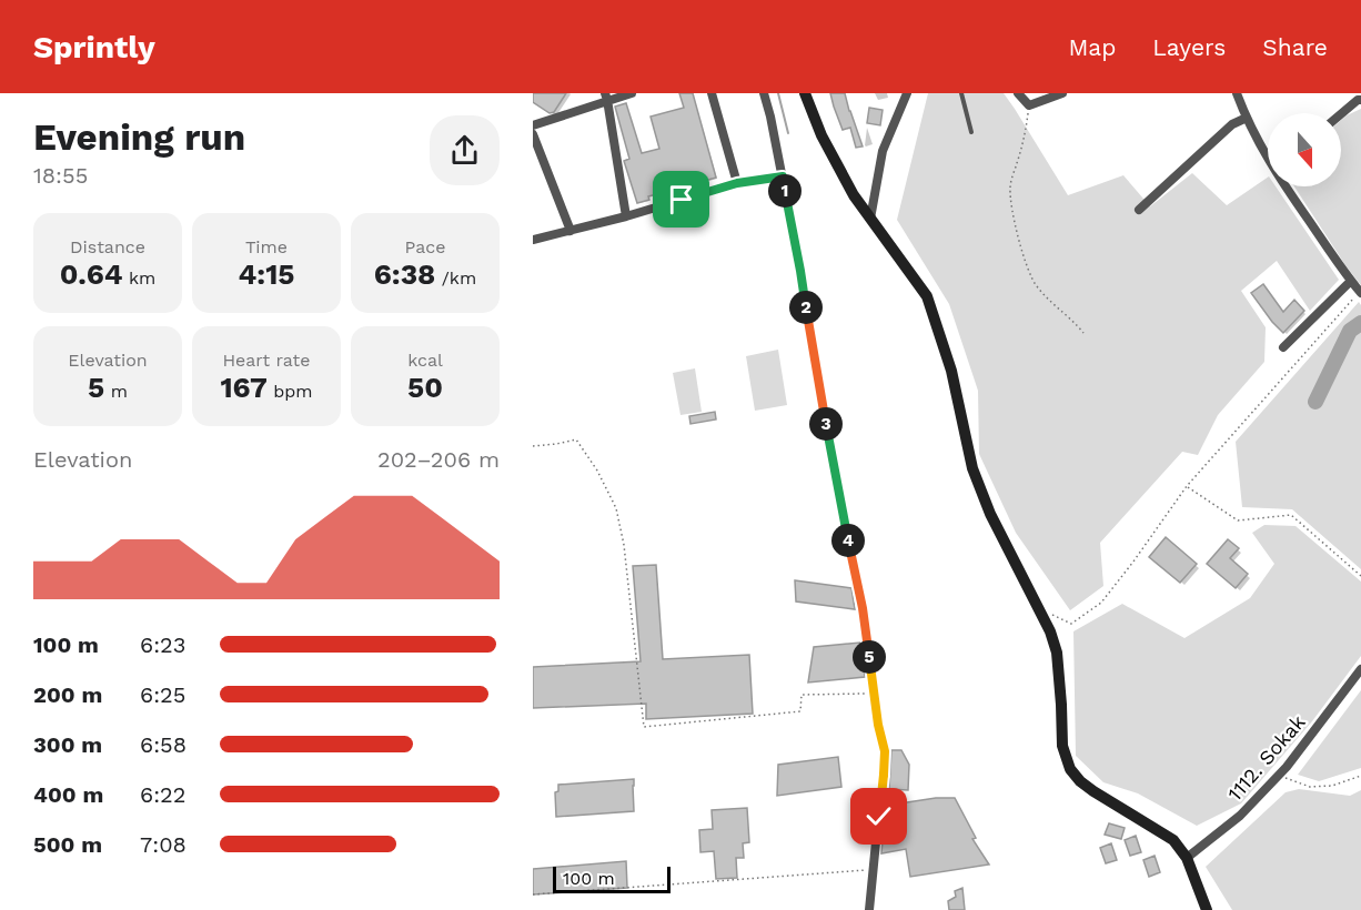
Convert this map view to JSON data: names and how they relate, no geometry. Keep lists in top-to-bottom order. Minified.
{"streets":{"street":["1112. Sokak"]},"scale_bar":"100 m","north":"bottom","page":{"header":"Sprintly","nav":["Map","Layers","Share"],"heading":["Evening run","18:55"],"pins":["1","2","3","4","5"],"stats":[["Distance","0.64 km"],["Time","4:15"],["Pace","6:38 /km"],["Elevation","5 m"],["Heart rate","167 bpm"],["kcal","50"]],"chart":["Elevation","202–206 m"],"list":[{"name":"100 m","note":"6:23"},{"name":"200 m","note":"6:25"},{"name":"300 m","note":"6:58"},{"name":"400 m","note":"6:22"},{"name":"500 m","note":"7:08"}],"scale":"100 m"}}
